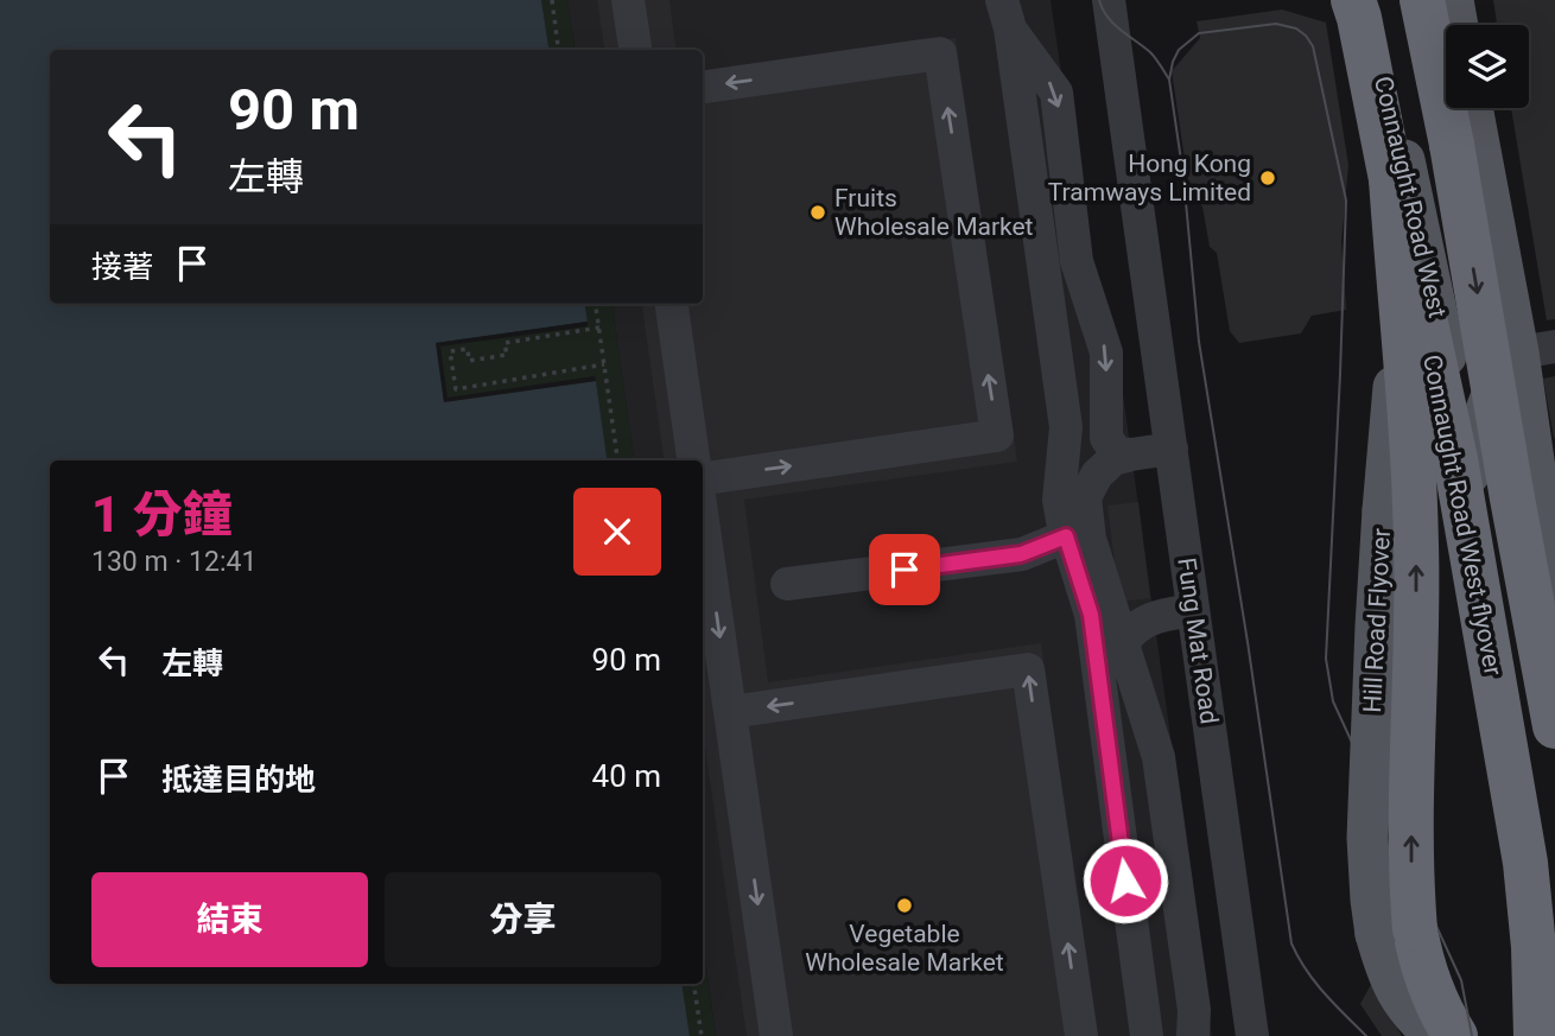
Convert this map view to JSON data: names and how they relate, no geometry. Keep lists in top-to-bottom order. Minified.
{"streets":{"highway":["Connaught Road West flyover"],"main road":["Connaught Road West","Hill Road Flyover"],"street":["Fung Mat Road"]},"crossings":[["Connaught Road West","Connaught Road West flyover"],["Connaught Road West","Hill Road Flyover"],["Connaught Road West flyover","Hill Road Flyover"]],"places":["Hong Kong Tramways Limited","Fruits Wholesale Market","Vegetable Wholesale Market"],"page":{"turn":["90 m","左轉"],"then":"接著","heading":["1 分鐘","130 m · 12:41"],"list":[{"name":"左轉","value":"90 m"},{"name":"抵達目的地","value":"40 m"}],"buttons":["結束","分享"]}}
